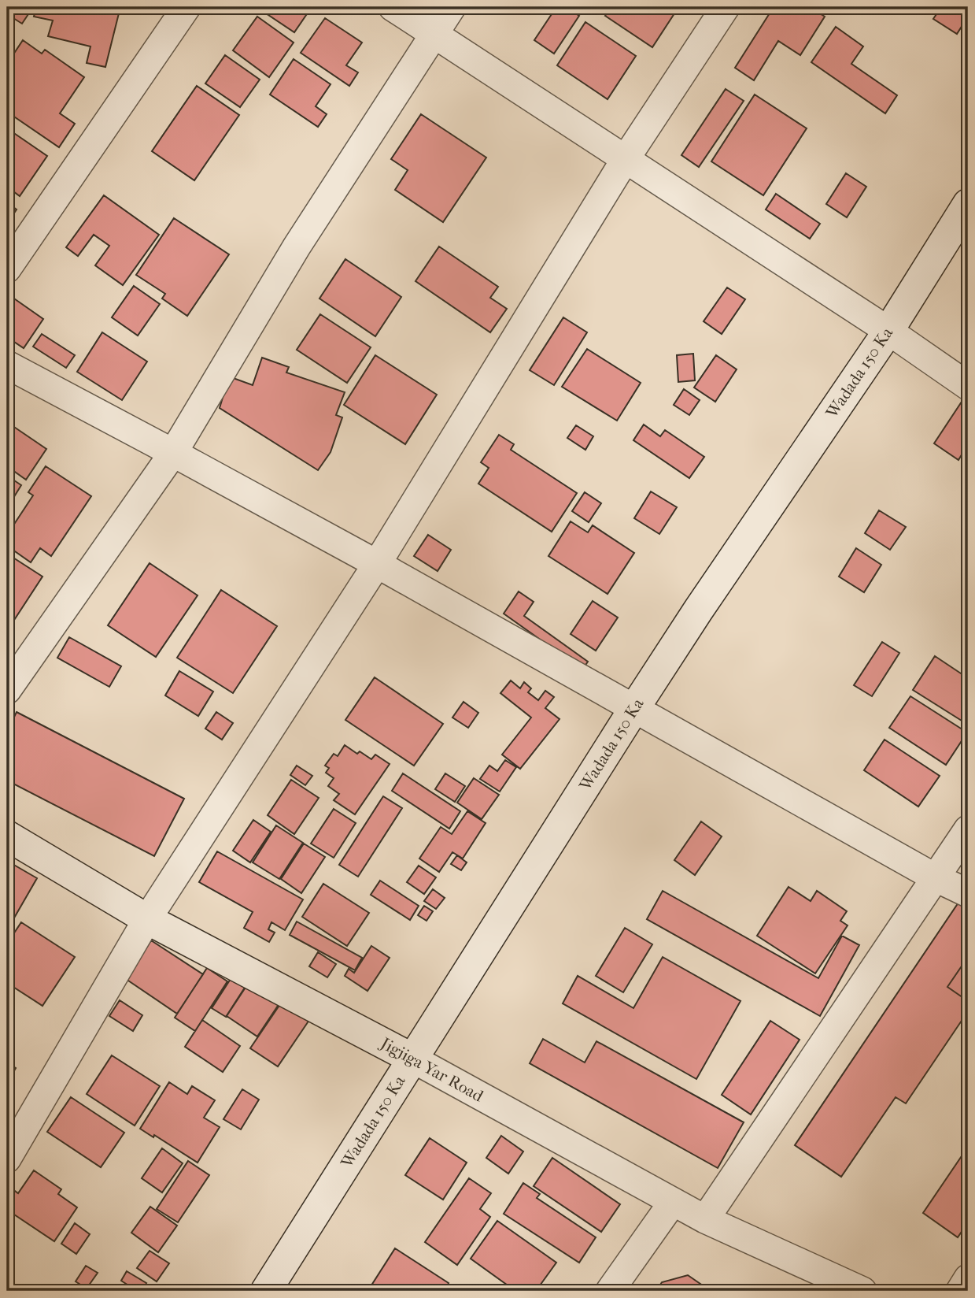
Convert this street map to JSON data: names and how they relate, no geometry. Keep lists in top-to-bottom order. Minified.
{"streets":{"street":["Wadada 150 Ka","Jigjiga Yar Road"]},"crossings":[["Wadada 150 Ka","Jigjiga Yar Road"]]}
